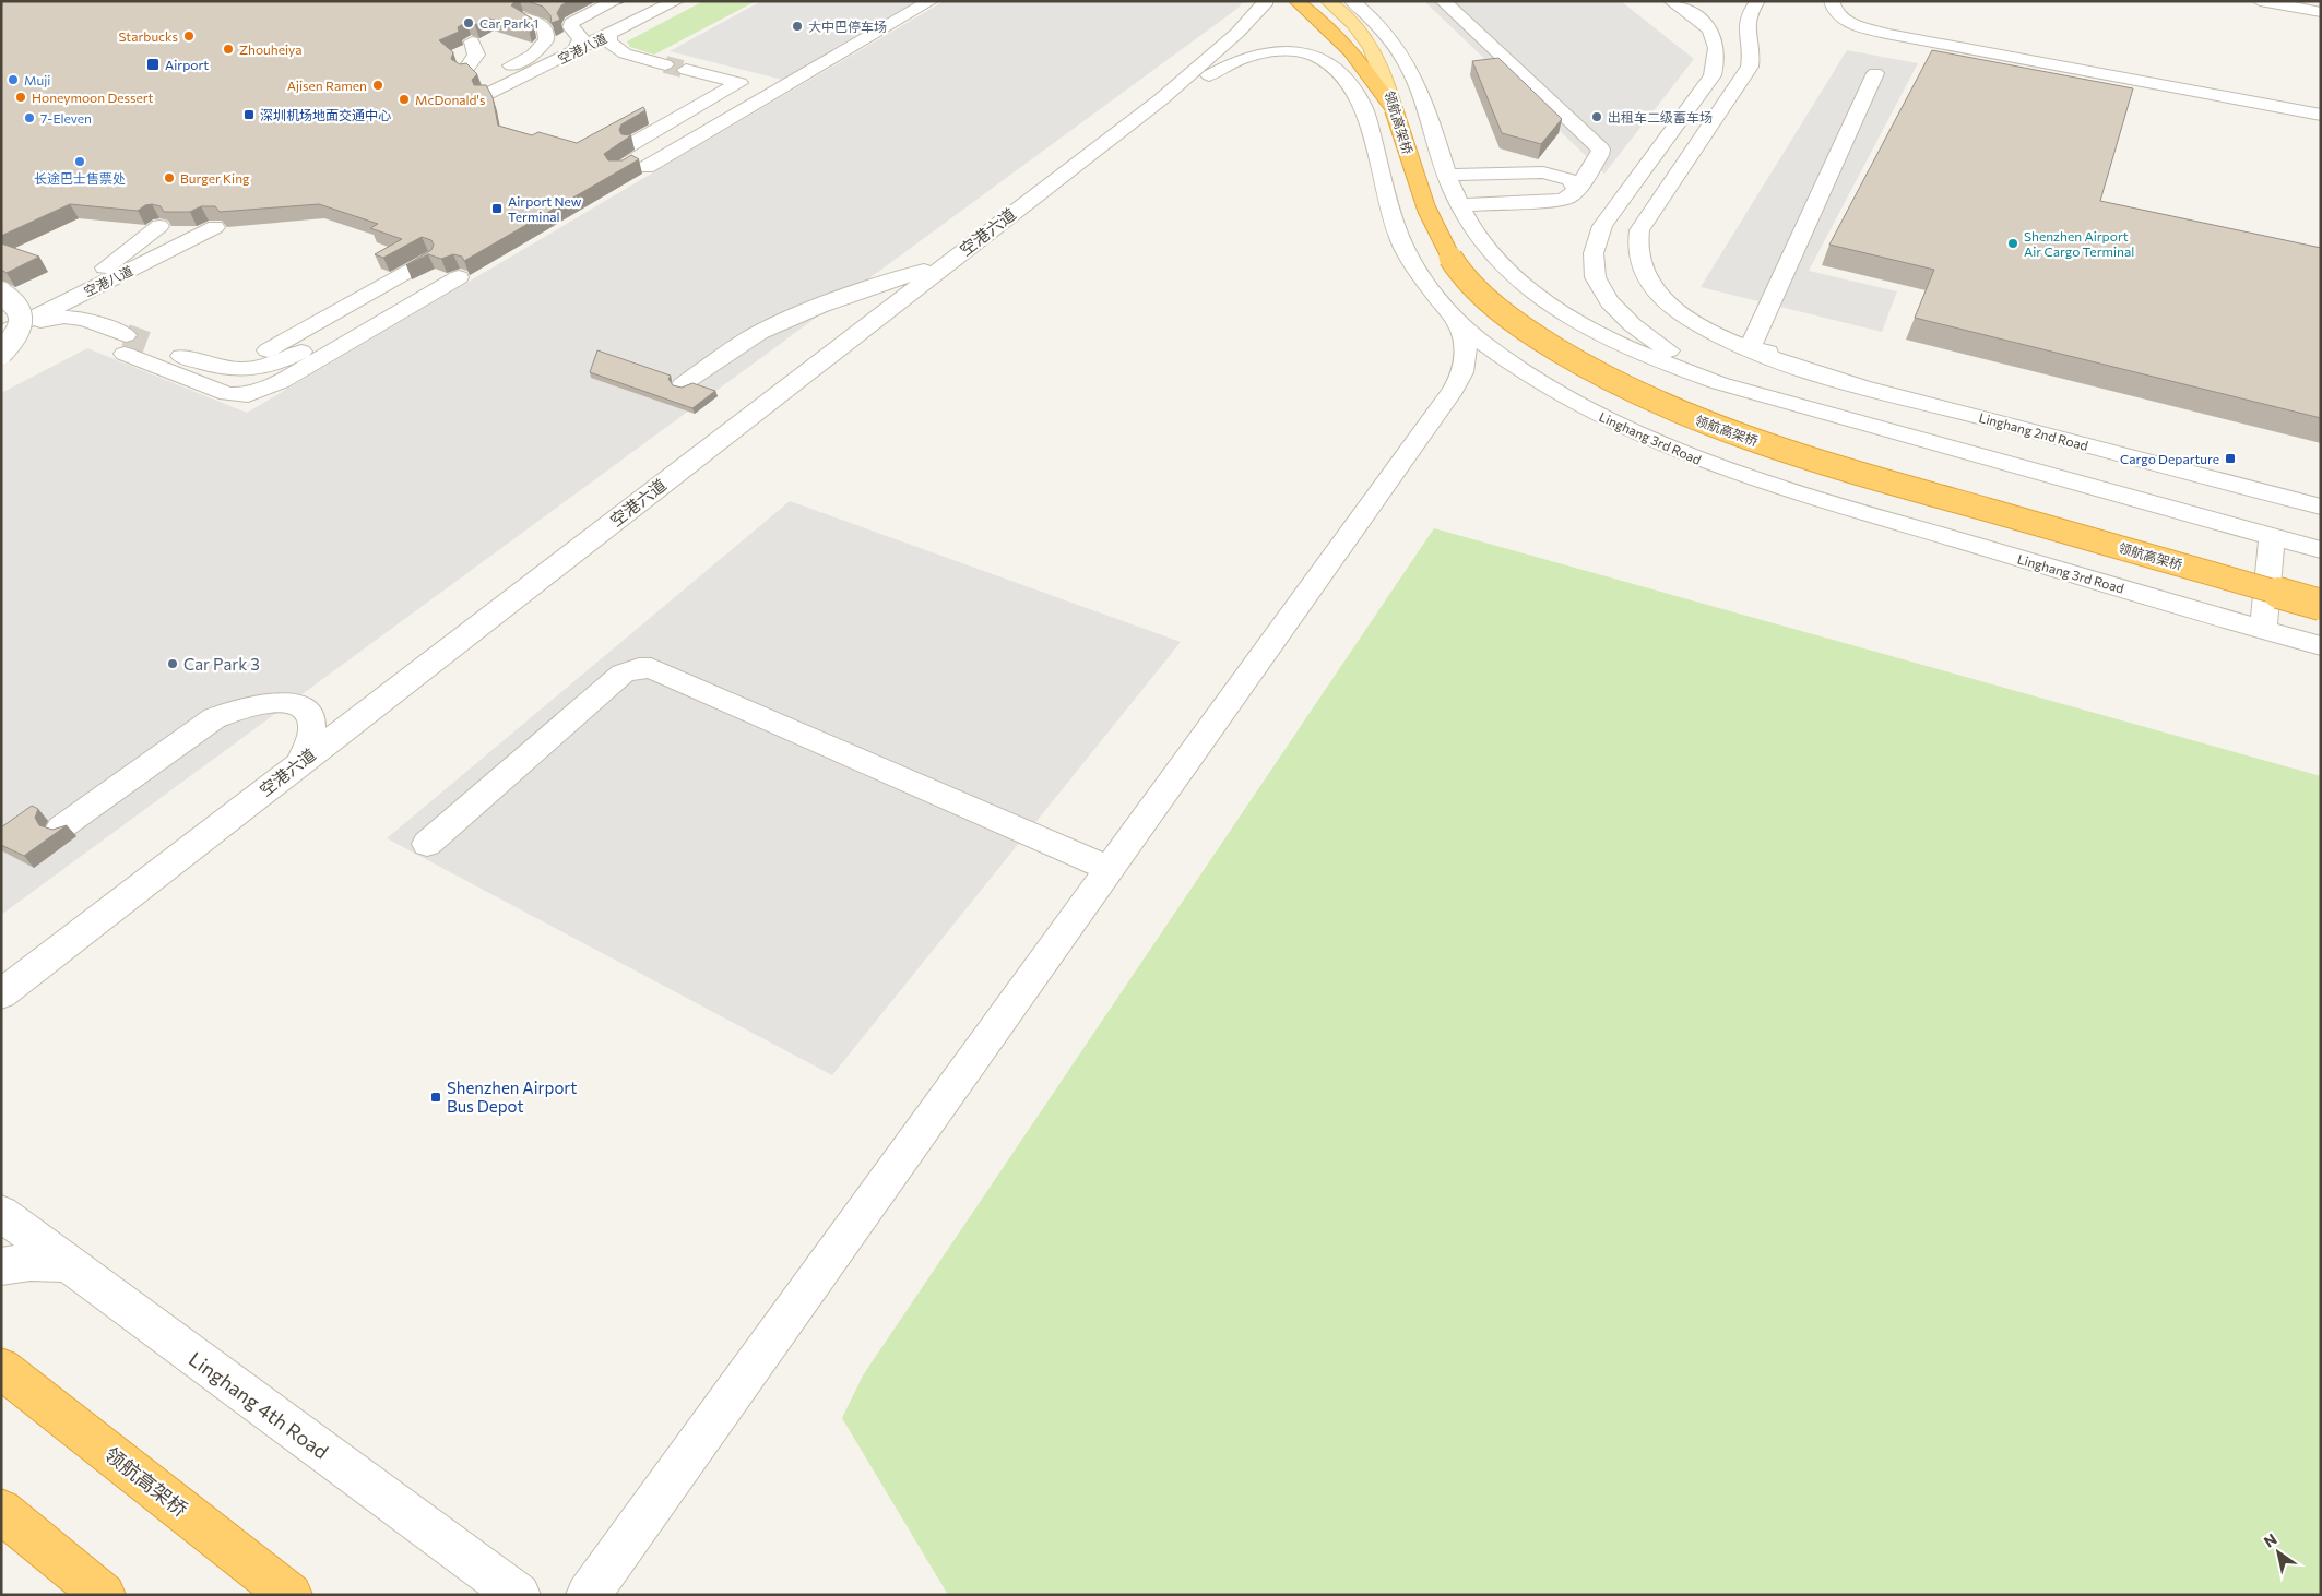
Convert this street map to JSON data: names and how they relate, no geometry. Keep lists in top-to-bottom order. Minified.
{"streets":{"highway":["领航高架桥"],"street":["空港八道","空港六道","Linghang 2nd Road","Linghang 3rd Road","Linghang 4th Road"]},"crossings":[["空港六道","Linghang 3rd Road"]],"places":{"other":["Car Park 1","大中巴停车场","Starbucks","Zhouheiya","Muji","Ajisen Ramen","Honeymoon Dessert","McDonald's","出租车二级蓄车场","7-Eleven","长途巴士售票处","Burger King","Shenzhen Airport Air Cargo Terminal","Car Park 3"],"transit":["Airport","深圳机场地面交通中心","Airport New Terminal","Cargo Departure","Shenzhen Airport Bus Depot"]},"north":"top left"}
